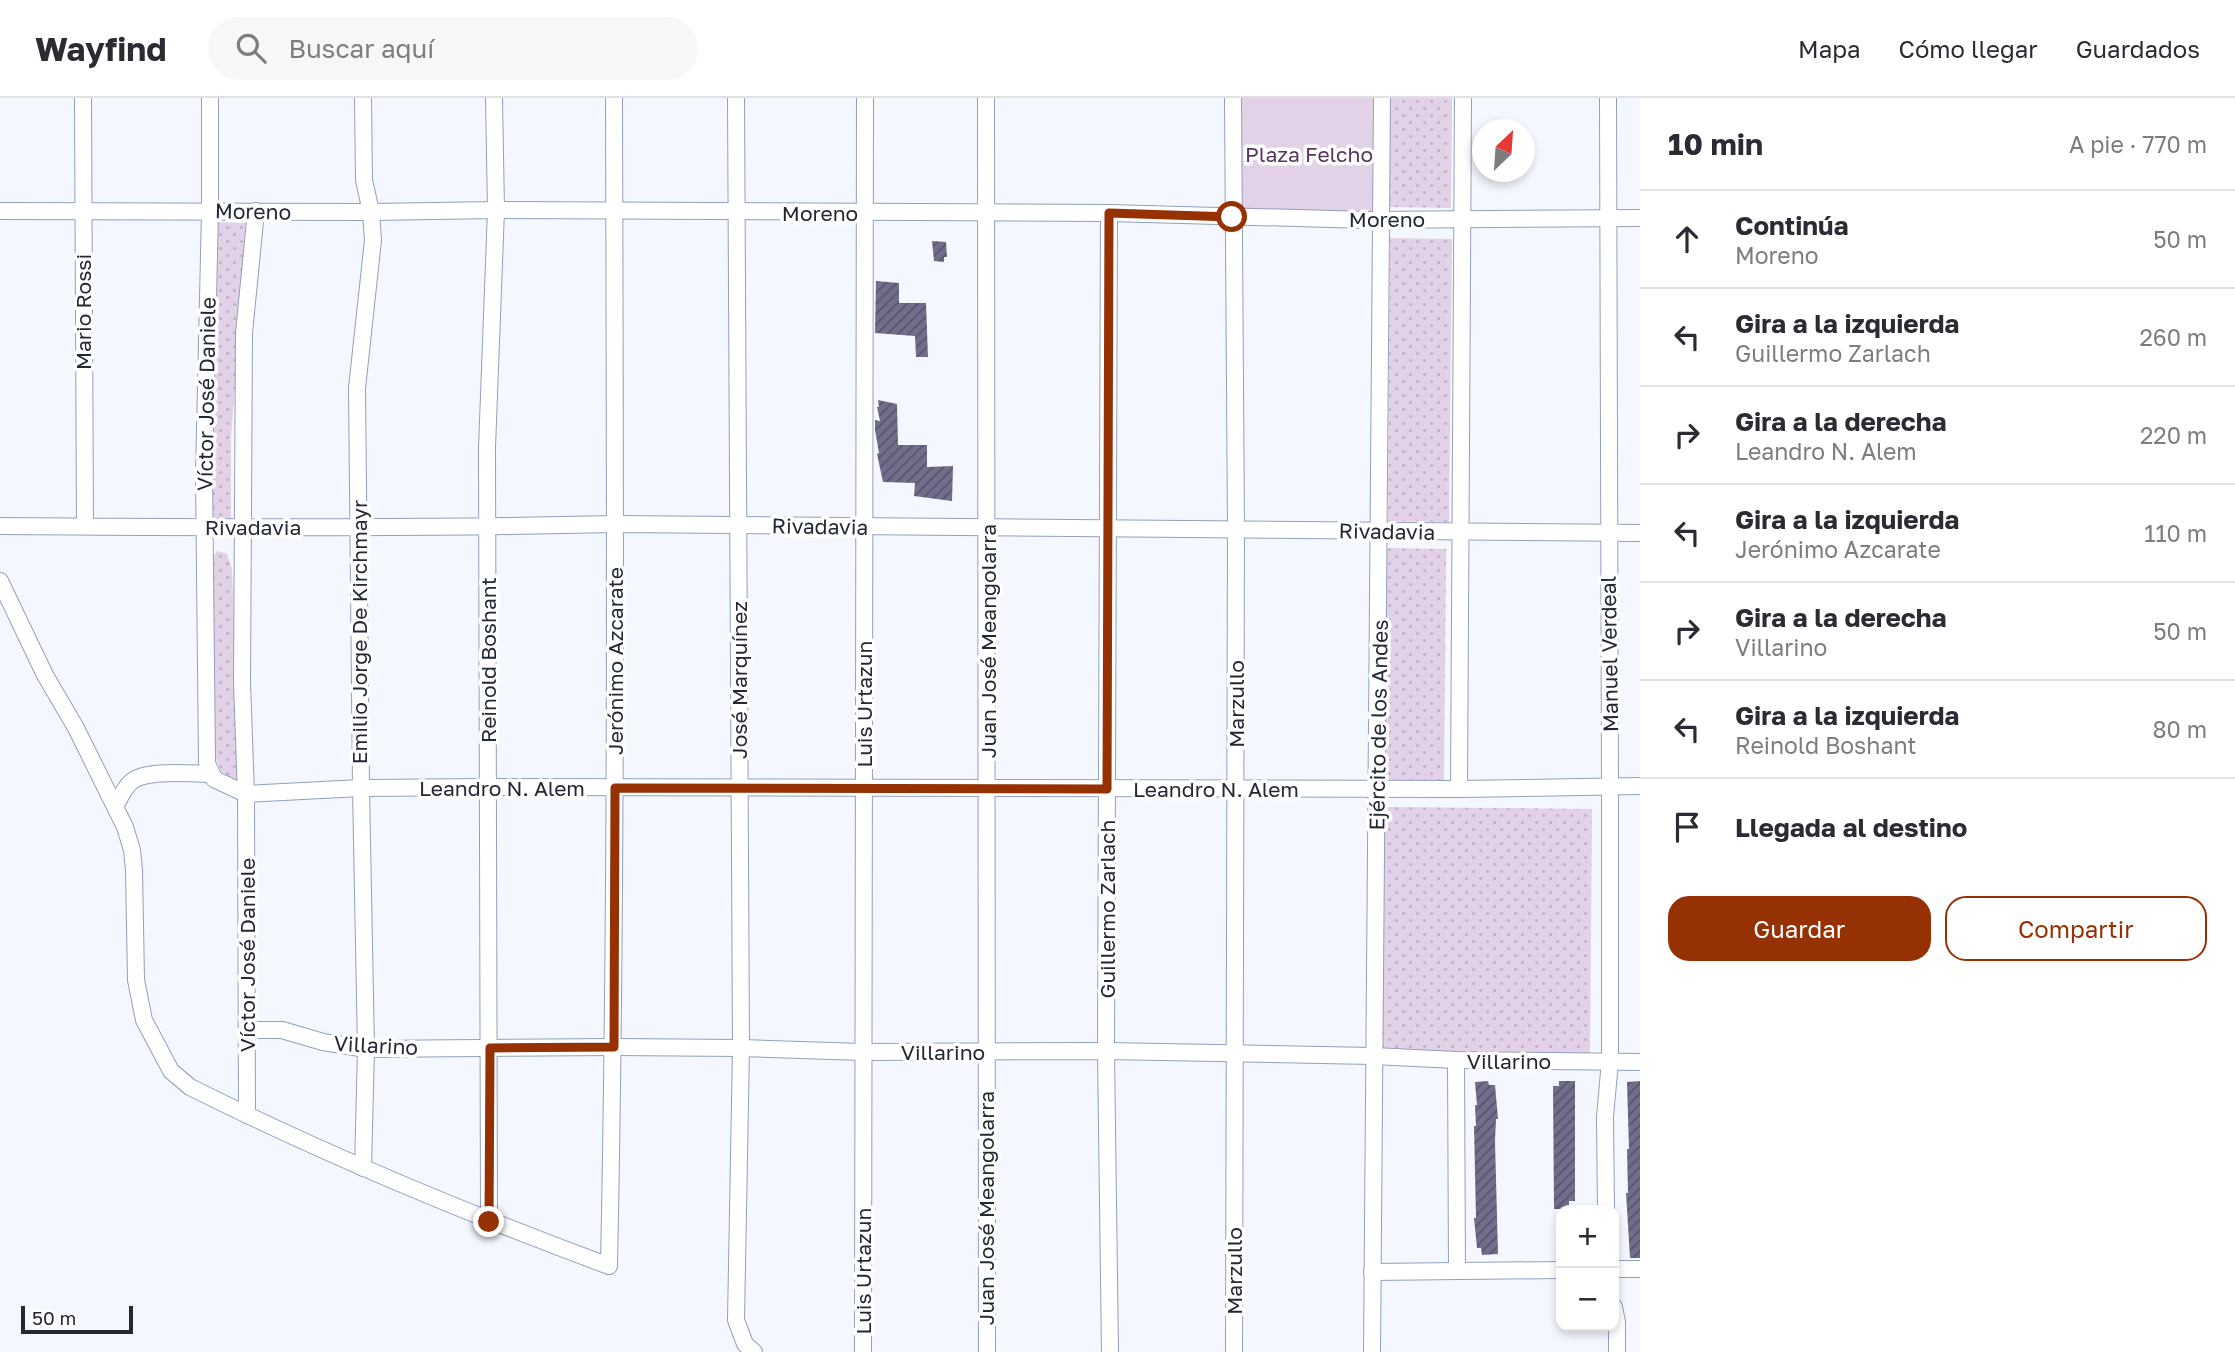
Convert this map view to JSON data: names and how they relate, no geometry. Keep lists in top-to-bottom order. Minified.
{"streets":{"street":["Moreno","Mario Rossi","Víctor José Daniele","Rivadavia","Emilio Jorge De Kirchmayr","Juan José Meangolarra","Manuel Verdeal","Reinold Boshant","Jerónimo Azcarate","José Marquínez","Luis Urtazun","Marzullo","Ejército de los Andes","Leandro N. Alem","Guillermo Zarlach","Villarino"]},"crossings":[["Moreno","Mario Rossi"],["Moreno","Víctor José Daniele"],["Moreno","Emilio Jorge De Kirchmayr"],["Moreno","Juan José Meangolarra"],["Moreno","Manuel Verdeal"],["Moreno","Reinold Boshant"],["Moreno","Jerónimo Azcarate"],["Moreno","José Marquínez"],["Moreno","Luis Urtazun"],["Moreno","Marzullo"],["Moreno","Ejército de los Andes"],["Moreno","Guillermo Zarlach"],["Mario Rossi","Rivadavia"],["Víctor José Daniele","Rivadavia"],["Víctor José Daniele","Leandro N. Alem"],["Víctor José Daniele","Villarino"],["Rivadavia","Emilio Jorge De Kirchmayr"],["Rivadavia","Juan José Meangolarra"],["Rivadavia","Manuel Verdeal"],["Rivadavia","Reinold Boshant"],["Rivadavia","Jerónimo Azcarate"],["Rivadavia","José Marquínez"],["Rivadavia","Luis Urtazun"],["Rivadavia","Marzullo"],["Rivadavia","Ejército de los Andes"],["Rivadavia","Guillermo Zarlach"],["Emilio Jorge De Kirchmayr","Leandro N. Alem"],["Emilio Jorge De Kirchmayr","Villarino"],["Juan José Meangolarra","Leandro N. Alem"],["Juan José Meangolarra","Villarino"],["Manuel Verdeal","Leandro N. Alem"],["Manuel Verdeal","Villarino"],["Reinold Boshant","Jerónimo Azcarate"],["Reinold Boshant","Leandro N. Alem"],["Reinold Boshant","Villarino"],["Jerónimo Azcarate","Leandro N. Alem"],["Jerónimo Azcarate","Villarino"],["José Marquínez","Leandro N. Alem"],["José Marquínez","Villarino"],["Luis Urtazun","Leandro N. Alem"],["Luis Urtazun","Villarino"],["Marzullo","Leandro N. Alem"],["Marzullo","Villarino"],["Ejército de los Andes","Leandro N. Alem"],["Ejército de los Andes","Villarino"],["Leandro N. Alem","Guillermo Zarlach"],["Guillermo Zarlach","Villarino"]],"parks":["Plaza Felcho"],"scale_bar":"50 m","north":"top right","page":{"header":"Wayfind","search":"Buscar aquí","nav":["Mapa","Cómo llegar","Guardados"],"heading":["10 min","A pie · 770 m"],"list":[["Continúa","Moreno","50 m"],["Gira a la izquierda","Guillermo Zarlach","260 m"],["Gira a la derecha","Leandro N. Alem","220 m"],["Gira a la izquierda","Jerónimo Azcarate","110 m"],["Gira a la derecha","Villarino","50 m"],["Gira a la izquierda","Reinold Boshant","80 m"],"Llegada al destino"],"buttons":["Guardar","Compartir"],"map_buttons":["+","−"],"scale":"50 m"}}
